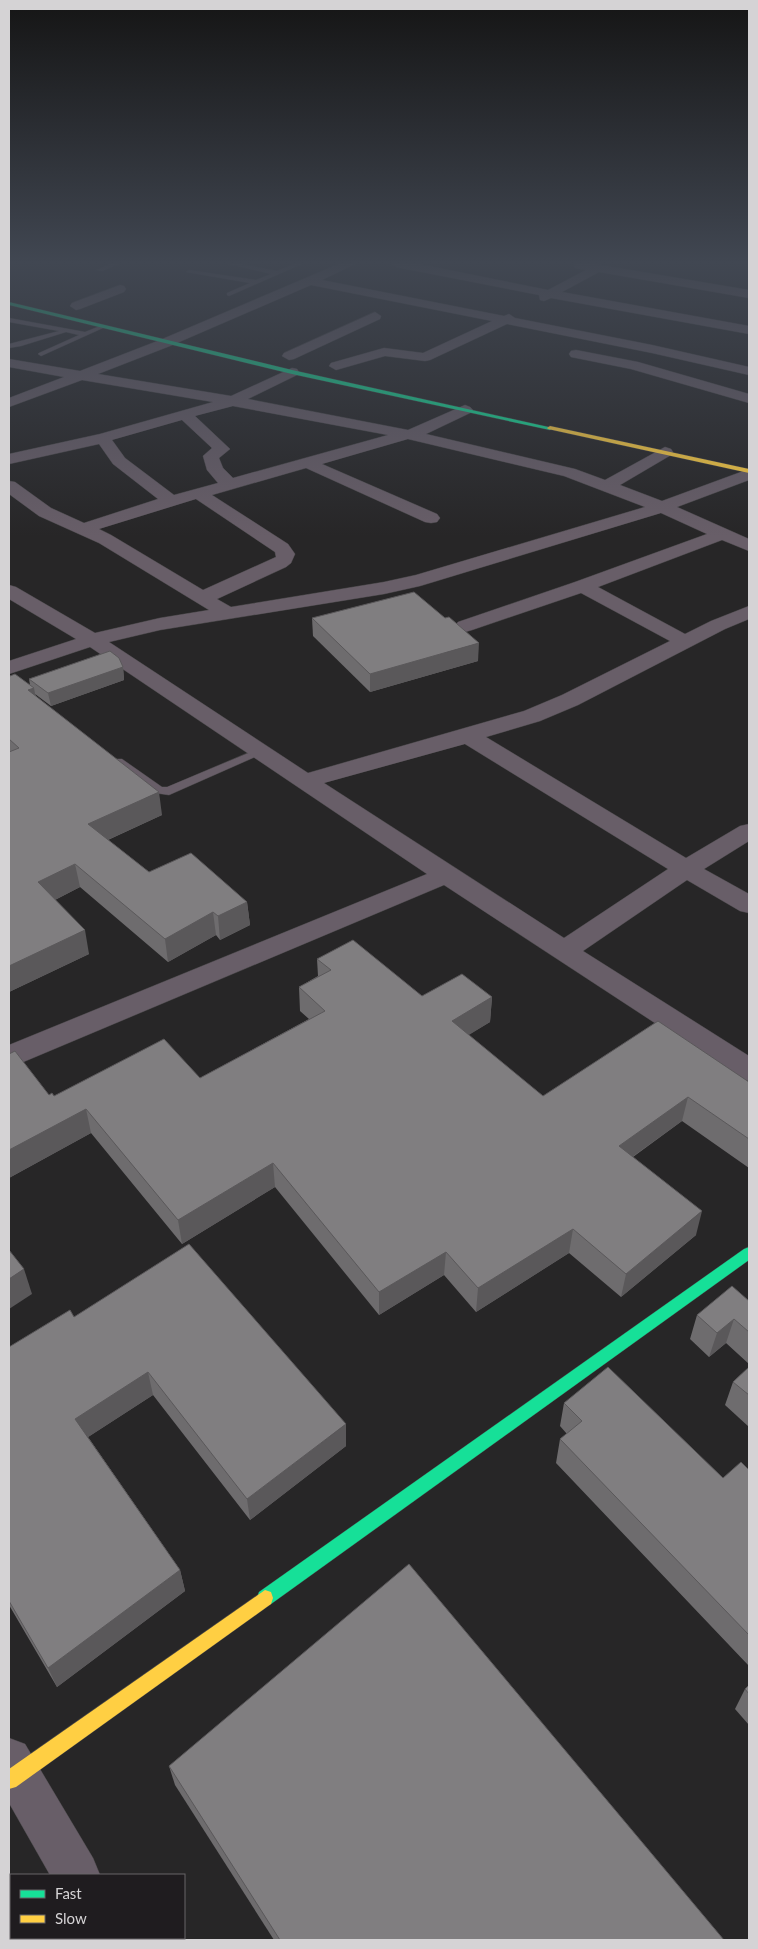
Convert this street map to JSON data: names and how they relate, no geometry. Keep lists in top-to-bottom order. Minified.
{"legend":["Fast","Slow"]}
